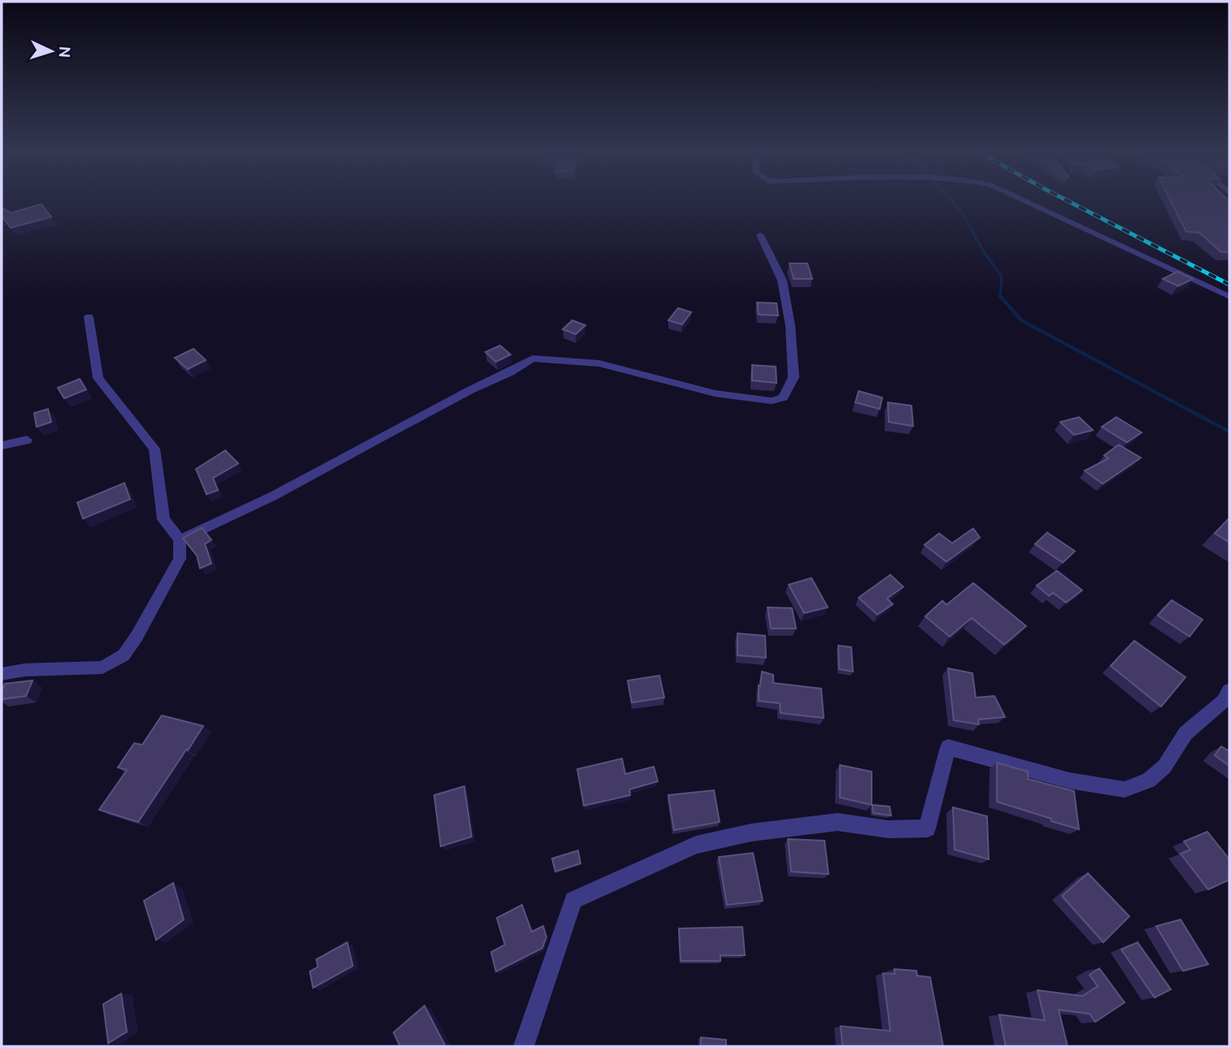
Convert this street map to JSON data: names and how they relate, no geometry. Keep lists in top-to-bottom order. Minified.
{"north":"right"}
